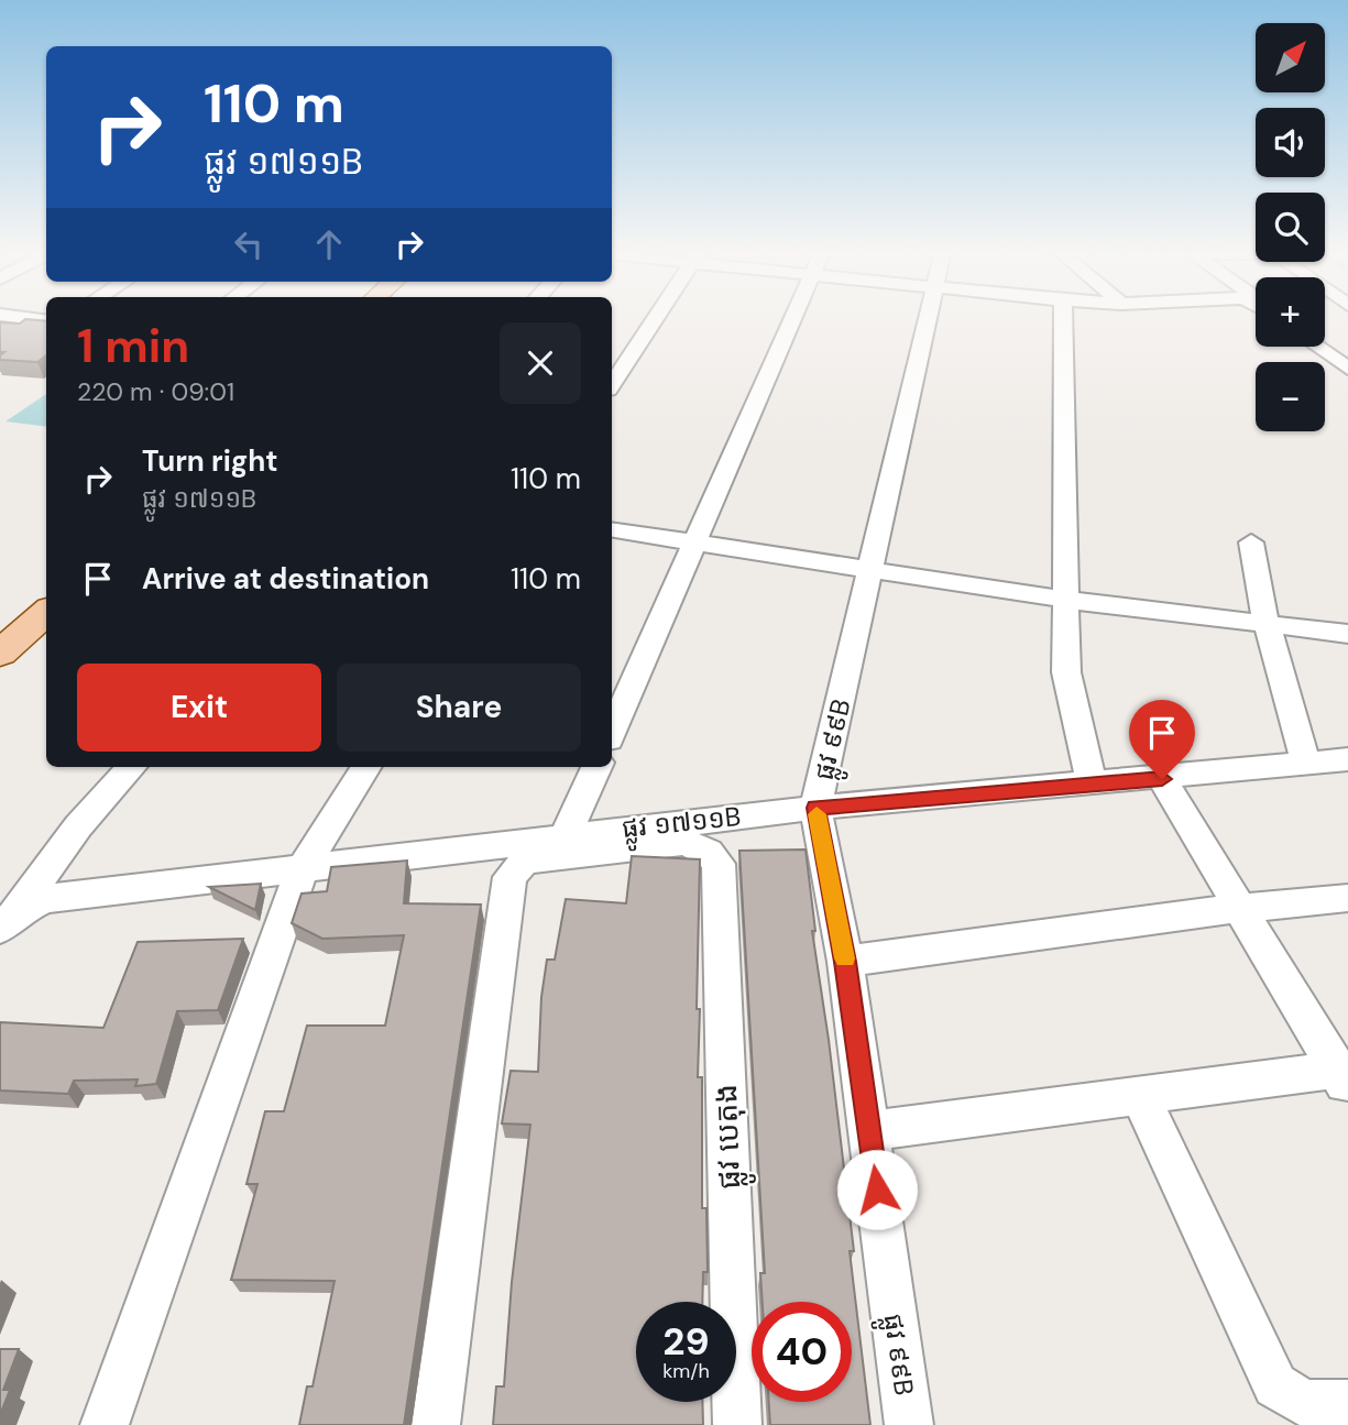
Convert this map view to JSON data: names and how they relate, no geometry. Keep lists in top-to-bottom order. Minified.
{"streets":{"street":["ផ្លូវ ៩៩B","ផ្លូវ ១៧១១B","ផ្លូវ បេតុង"]},"crossings":[["ផ្លូវ ៩៩B","ផ្លូវ ១៧១១B"]],"north":"top right","page":{"map_buttons":["+","−"],"turn":["110 m","ផ្លូវ ១៧១១B"],"heading":["1 min","220 m · 09:01"],"list":[{"name":"Turn right","note":"ផ្លូវ ១៧១១B","value":"110 m"},{"name":"Arrive at destination","value":"110 m"}],"buttons":["Exit","Share"],"speed":"29 km/h","limit":"40"}}
